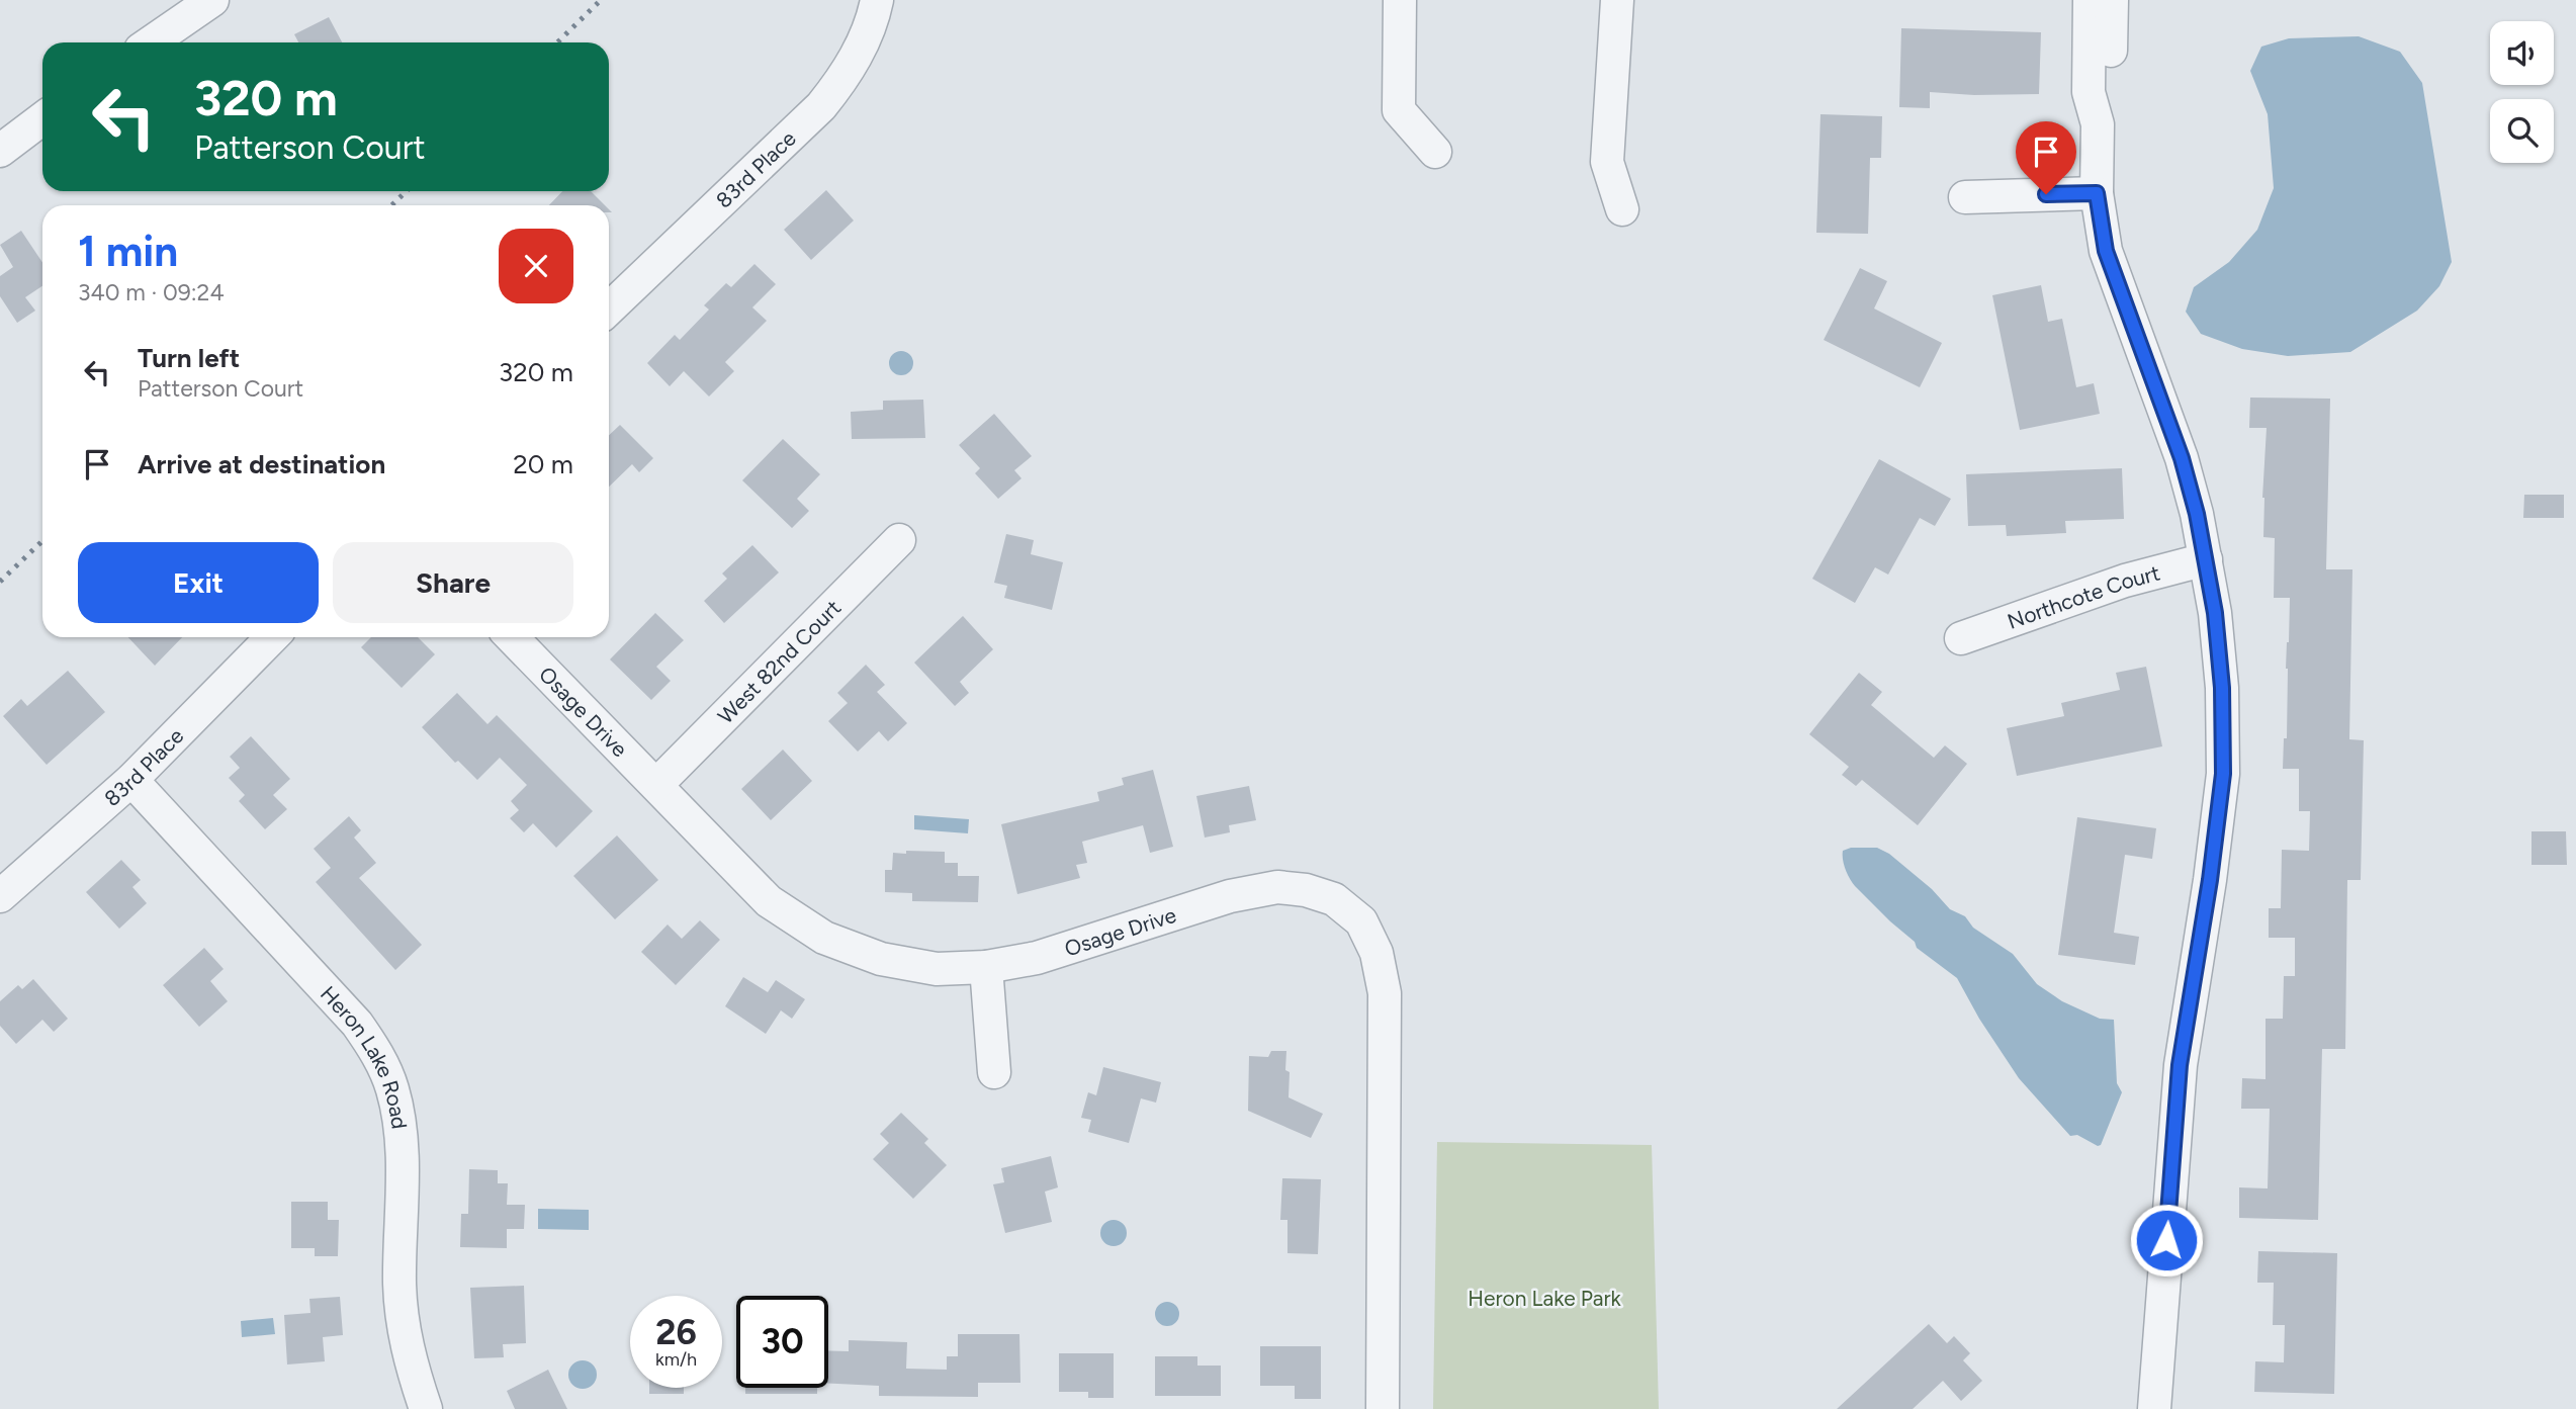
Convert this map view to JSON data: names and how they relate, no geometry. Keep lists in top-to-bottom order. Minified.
{"streets":{"street":["83rd Place","Northcote Court","West 82nd Court","Osage Drive","Heron Lake Road"]},"crossings":[["83rd Place","Heron Lake Road"],["West 82nd Court","Osage Drive"]],"parks":["Heron Lake Park"],"page":{"turn":["320 m","Patterson Court"],"heading":["1 min","340 m · 09:24"],"list":[{"name":"Turn left","note":"Patterson Court","value":"320 m"},{"name":"Arrive at destination","value":"20 m"}],"buttons":["Exit","Share"],"speed":"26 km/h","limit":"30"}}
